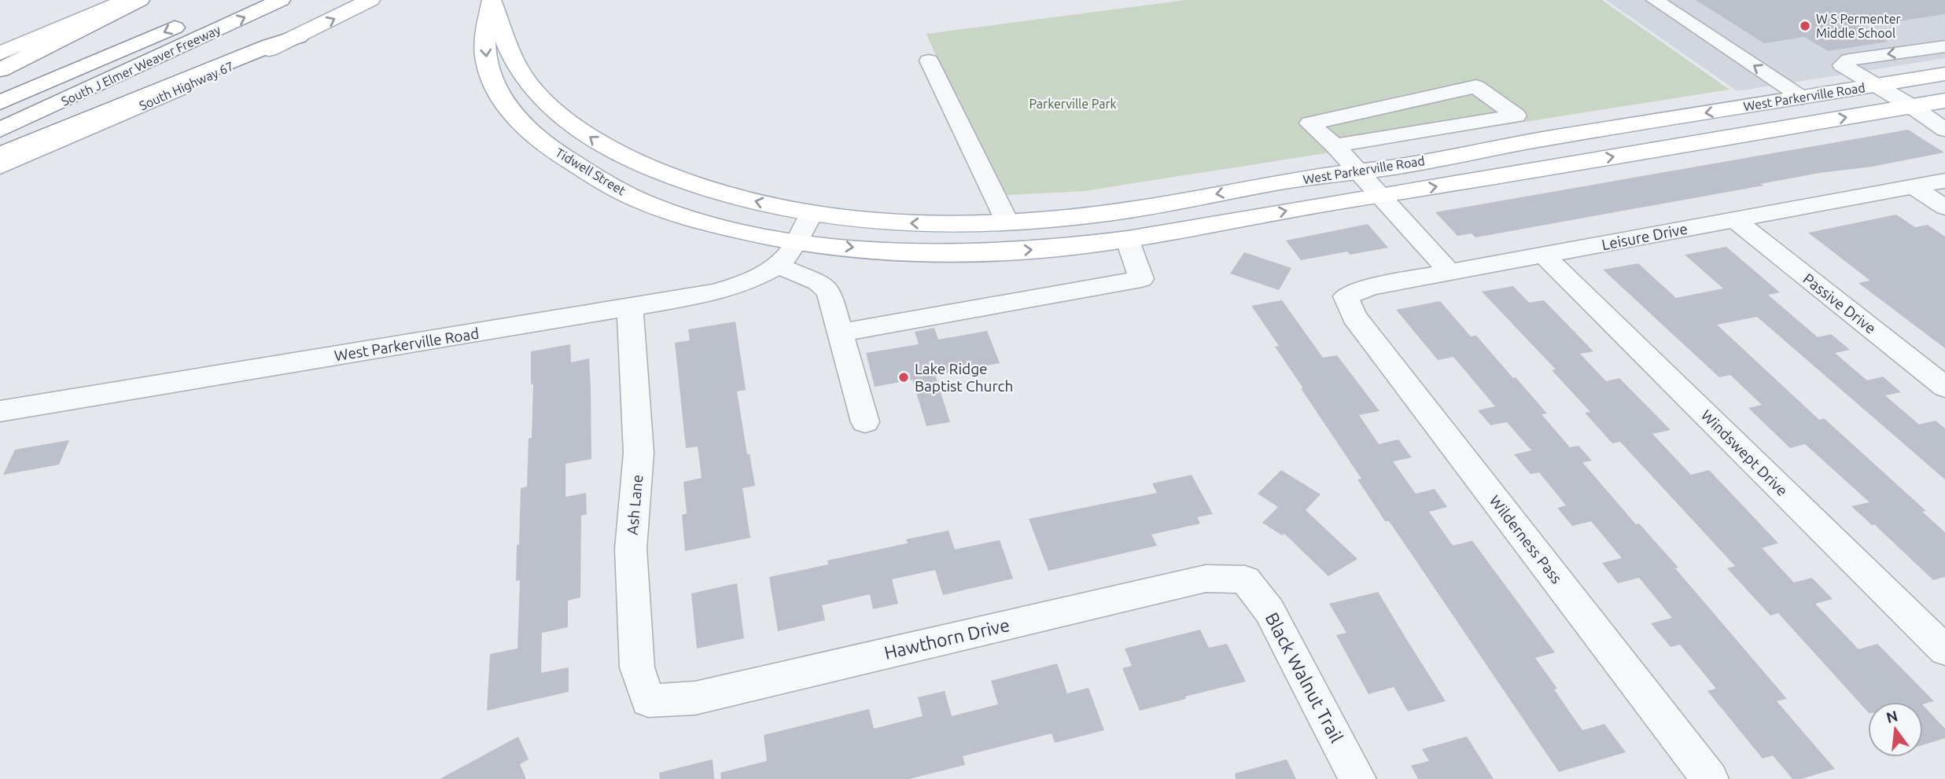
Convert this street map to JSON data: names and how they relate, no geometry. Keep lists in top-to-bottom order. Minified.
{"streets":{"main road":["South J Elmer Weaver Freeway","South Highway 67","West Parkerville Road","Tidwell Street"],"street":["Leisure Drive","Passive Drive","Windswept Drive","Ash Lane","Wilderness Pass","Hawthorn Drive","Black Walnut Trail"]},"crossings":[["West Parkerville Road","Tidwell Street"],["West Parkerville Road","Ash Lane"],["Leisure Drive","Passive Drive"],["Leisure Drive","Windswept Drive"],["Leisure Drive","Wilderness Pass"],["Ash Lane","Hawthorn Drive"],["Hawthorn Drive","Black Walnut Trail"]],"parks":["Parkerville Park"],"places":["W S Permenter Middle School","Lake Ridge Baptist Church"],"north":"top"}
